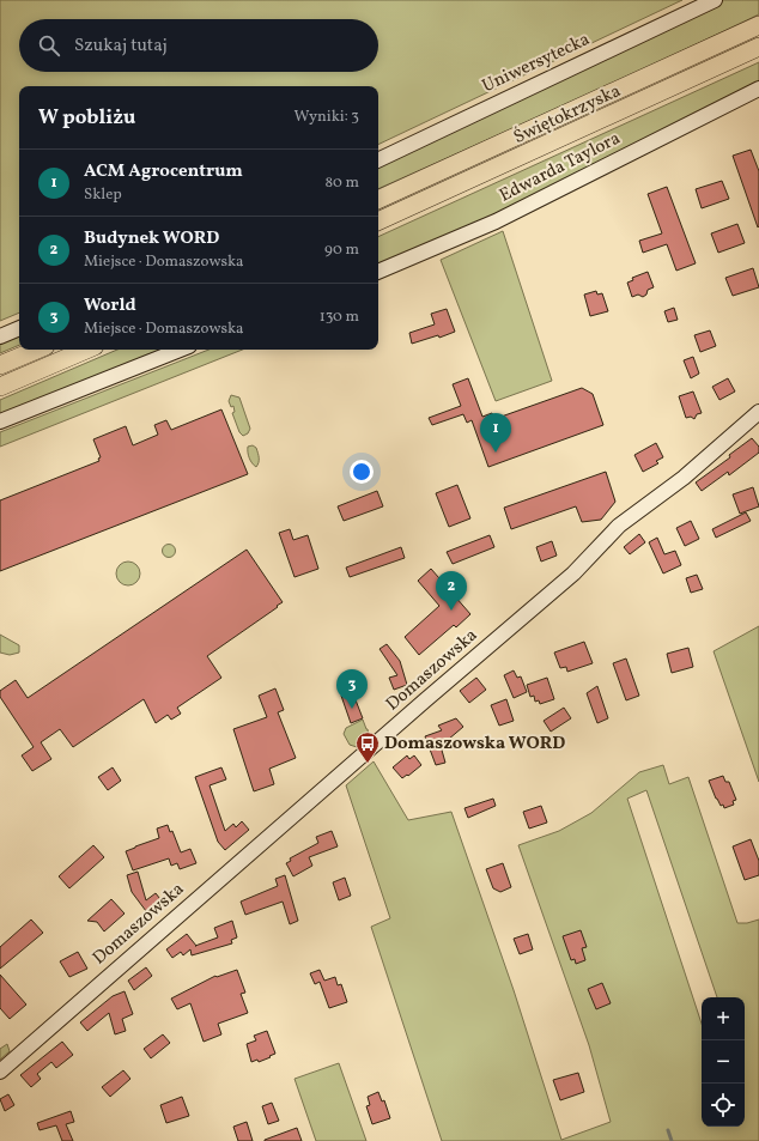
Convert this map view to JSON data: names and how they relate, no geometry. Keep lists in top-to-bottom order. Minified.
{"streets":{"highway":["Świętokrzyska"],"street":["Uniwersytecka","Edwarda Taylora","Domaszowska"]},"places":{"bus stop":["Domaszowska WORD"]},"page":{"search":"Szukaj tutaj","heading":["W pobliżu","Wyniki: 3"],"list":[{"mark":"1","name":"ACM Agrocentrum","note":"Sklep","value":"80 m"},{"mark":"2","name":"Budynek WORD","note":"Miejsce · Domaszowska","value":"90 m"},{"mark":"3","name":"World","note":"Miejsce · Domaszowska","value":"130 m"}],"pins":["1","2","3"],"map_buttons":["+","−"]}}
